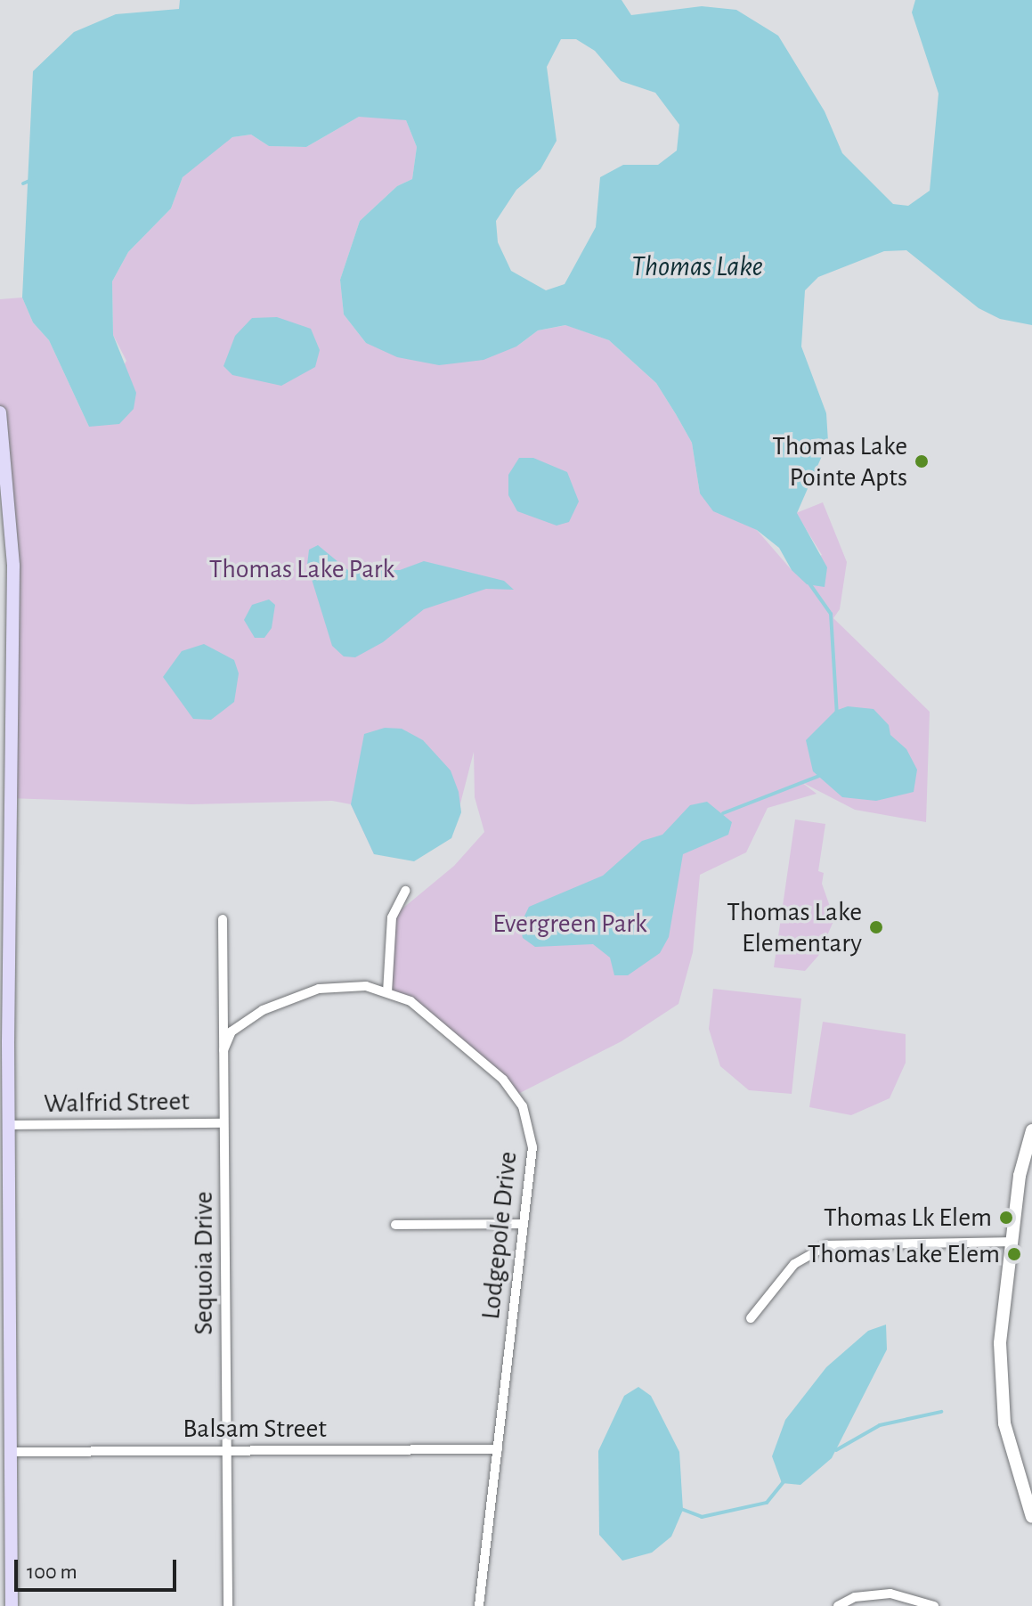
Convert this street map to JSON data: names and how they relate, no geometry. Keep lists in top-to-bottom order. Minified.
{"streets":{"street":["Walfrid Street","Lodgepole Drive","Sequoia Drive","Balsam Street"]},"crossings":[["Walfrid Street","Sequoia Drive"],["Lodgepole Drive","Sequoia Drive"],["Lodgepole Drive","Balsam Street"],["Sequoia Drive","Balsam Street"]],"water":["Thomas Lake"],"parks":["Thomas Lake Park","Evergreen Park"],"places":["Thomas Lake Pointe Apts","Thomas Lake Elementary","Thomas Lk Elem","Thomas Lake Elem"],"scale_bar":"100 m"}
